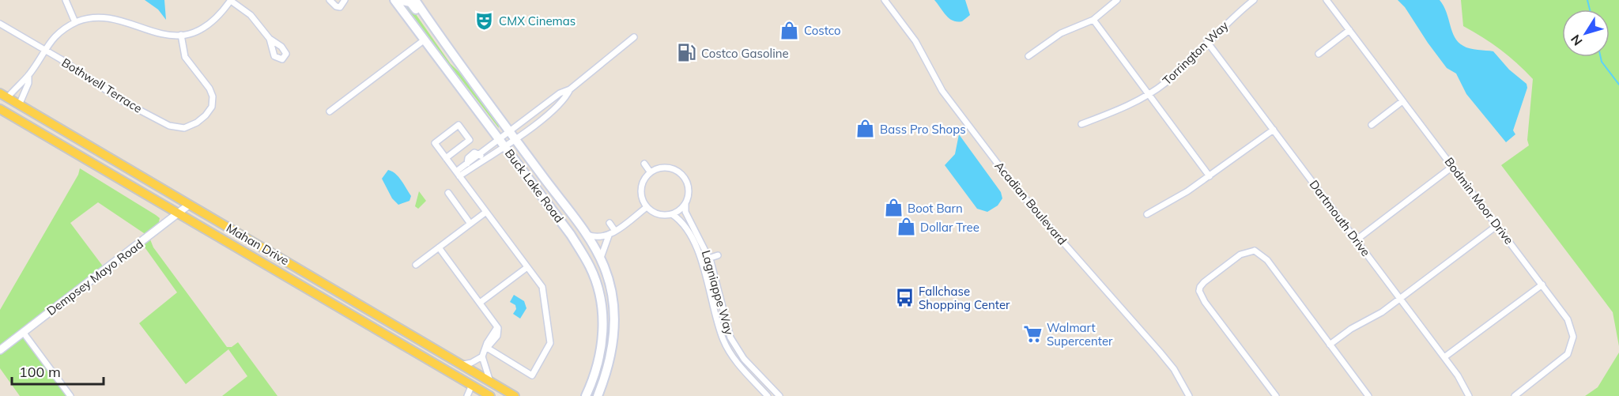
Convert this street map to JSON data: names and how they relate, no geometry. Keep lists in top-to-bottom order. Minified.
{"streets":{"main road":["Buck Lake Road","Mahan Drive"],"street":["Torrington Way","Bothwell Terrace","Bodmin Moor Drive","Acadian Boulevard","Dartmouth Drive","Dempsey Mayo Road","Lagniappe Way"]},"crossings":[["Torrington Way","Dartmouth Drive"],["Mahan Drive","Dempsey Mayo Road"]],"places":{"theatre":["CMX Cinemas"],"shop":["Costco","Bass Pro Shops","Boot Barn","Dollar Tree"],"fuel station":["Costco Gasoline"],"bus stop":["Fallchase Shopping Center"],"supermarket":["Walmart Supercenter"]},"scale_bar":"100 m","north":"bottom left"}
